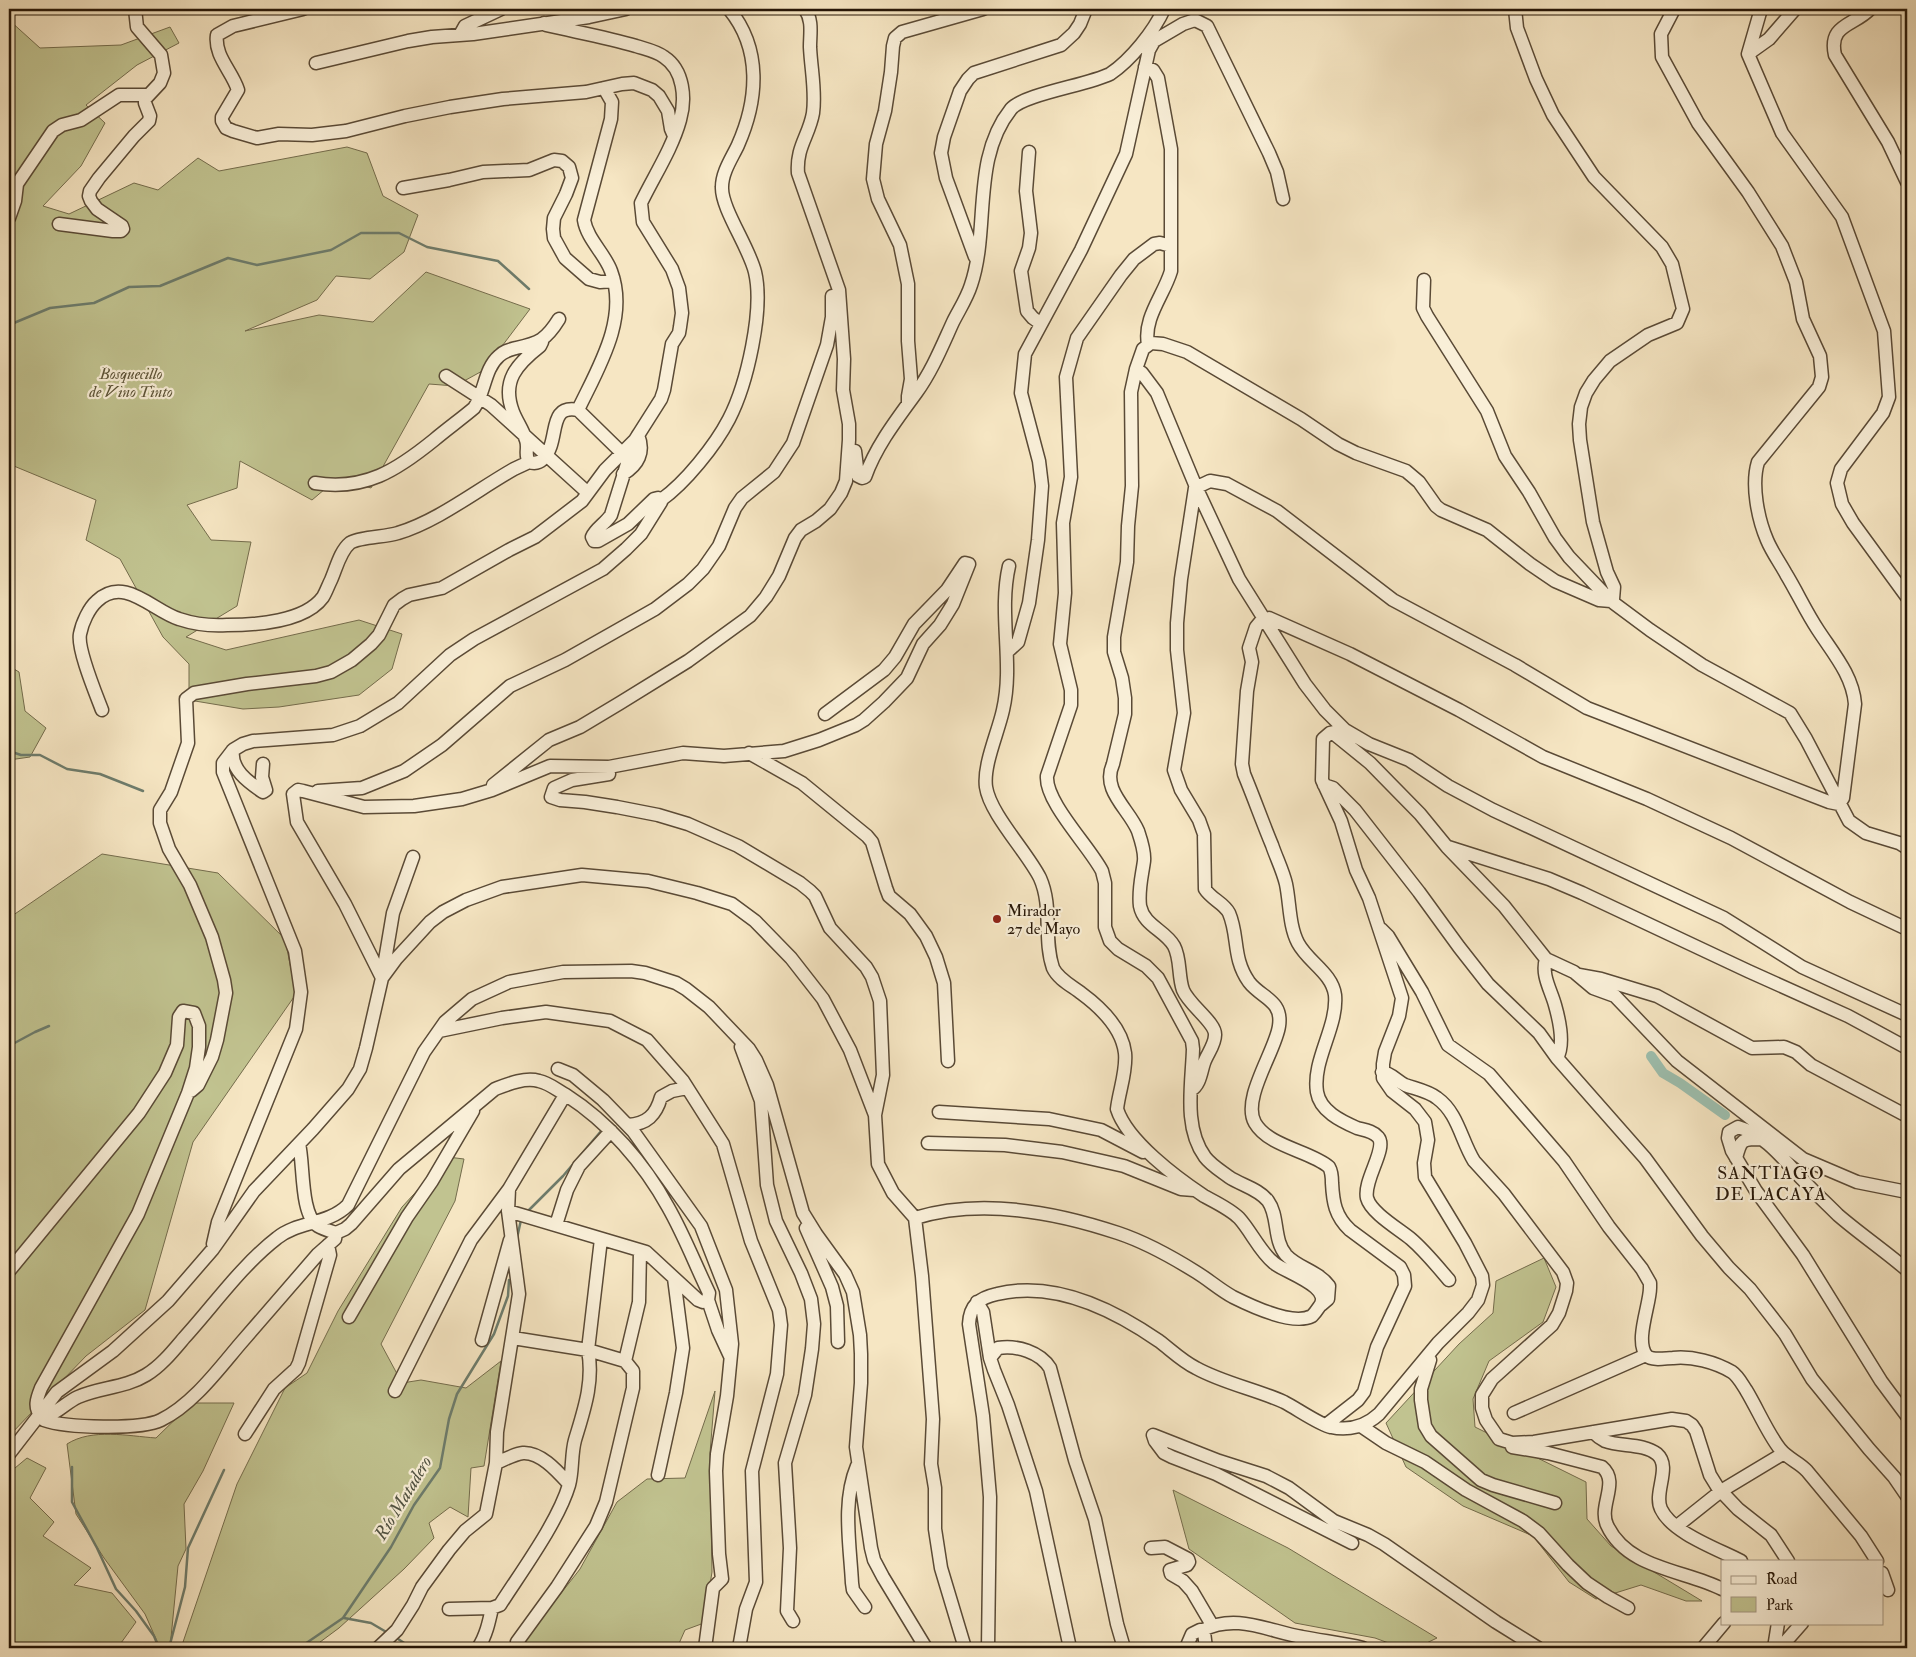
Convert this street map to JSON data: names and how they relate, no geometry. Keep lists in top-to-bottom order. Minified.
{"districts":["SANTIAGO DE LACAYA"],"water":["Río Matadero"],"parks":["Bosquecillo de Vino Tinto"],"places":["Mirador 27 de Mayo"],"legend":["Road","Park"]}
